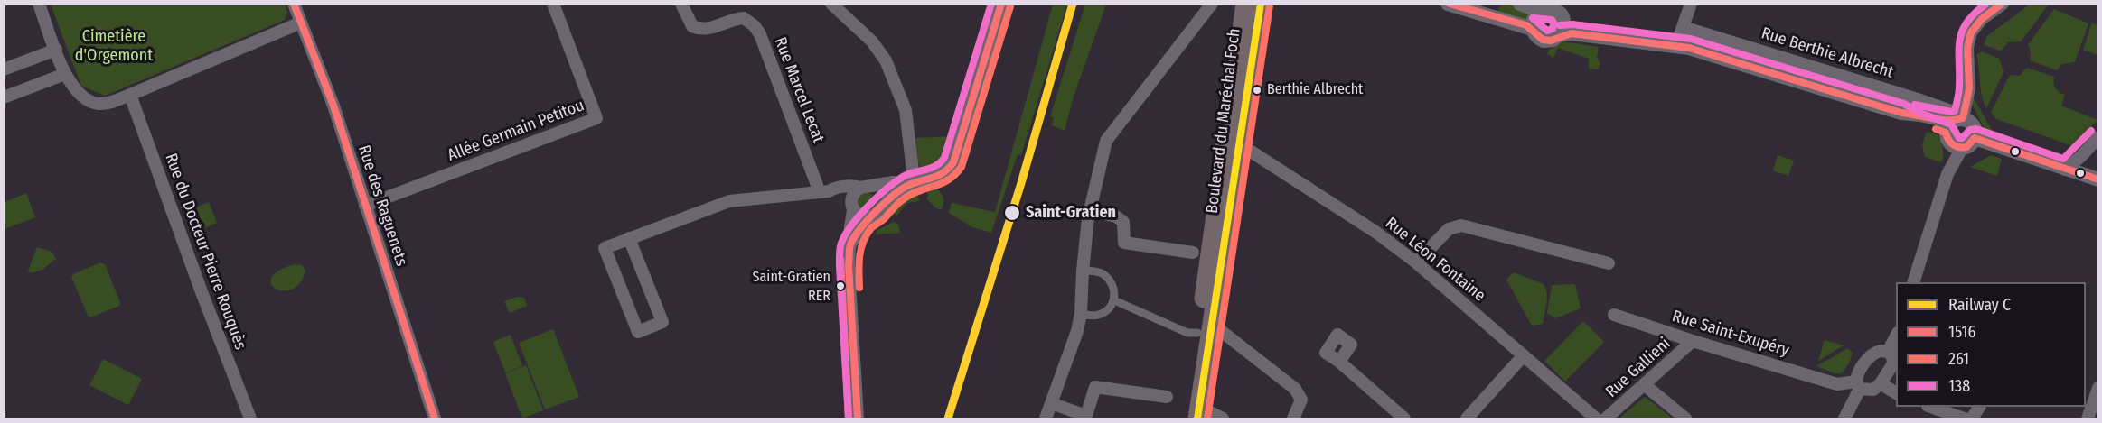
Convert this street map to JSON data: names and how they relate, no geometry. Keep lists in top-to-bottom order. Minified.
{"streets":{"main road":["Boulevard du Maréchal Foch"],"street":["Rue Berthie Albrecht","Rue Marcel Lecat","Allée Germain Petitou","Rue des Raguenets","Rue du Docteur Pierre Rouquès","Rue Léon Fontaine","Rue Saint-Exupéry","Rue Gallieni"]},"crossings":[["Boulevard du Maréchal Foch","Rue Léon Fontaine"],["Allée Germain Petitou","Rue des Raguenets"],["Rue Saint-Exupéry","Rue Gallieni"]],"parks":["Cimetière d'Orgemont"],"places":["Berthie Albrecht","Saint-Gratien","Saint-Gratien RER"],"lines":["rail line C","transit line 1516","transit line 138","transit line 261"],"legend":["Railway C","1516","261","138"]}
